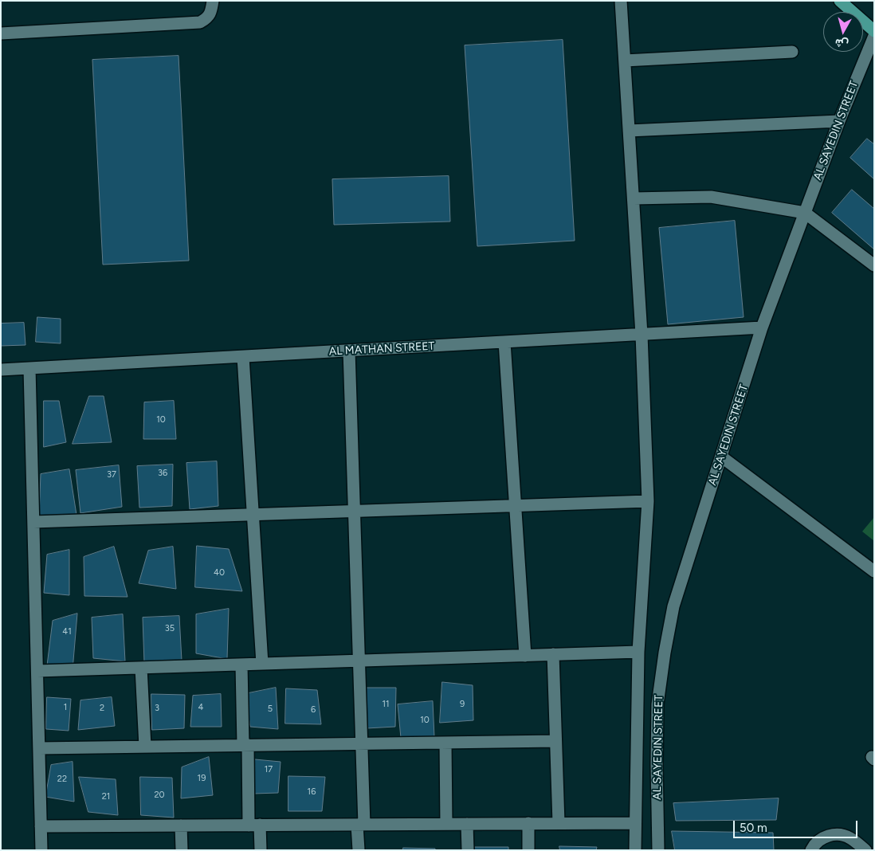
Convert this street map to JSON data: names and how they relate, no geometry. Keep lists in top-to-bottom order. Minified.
{"streets":{"street":["AL SAYEDIN STREET","AL MATHAN STREET"]},"crossings":[["AL SAYEDIN STREET","AL MATHAN STREET"]],"house_numbers":["10","36","37","40","35","41","11","9","1","4","2","3","5","6","10","17","19","22","16","20","21"],"scale_bar":"50 m","north":"bottom"}
